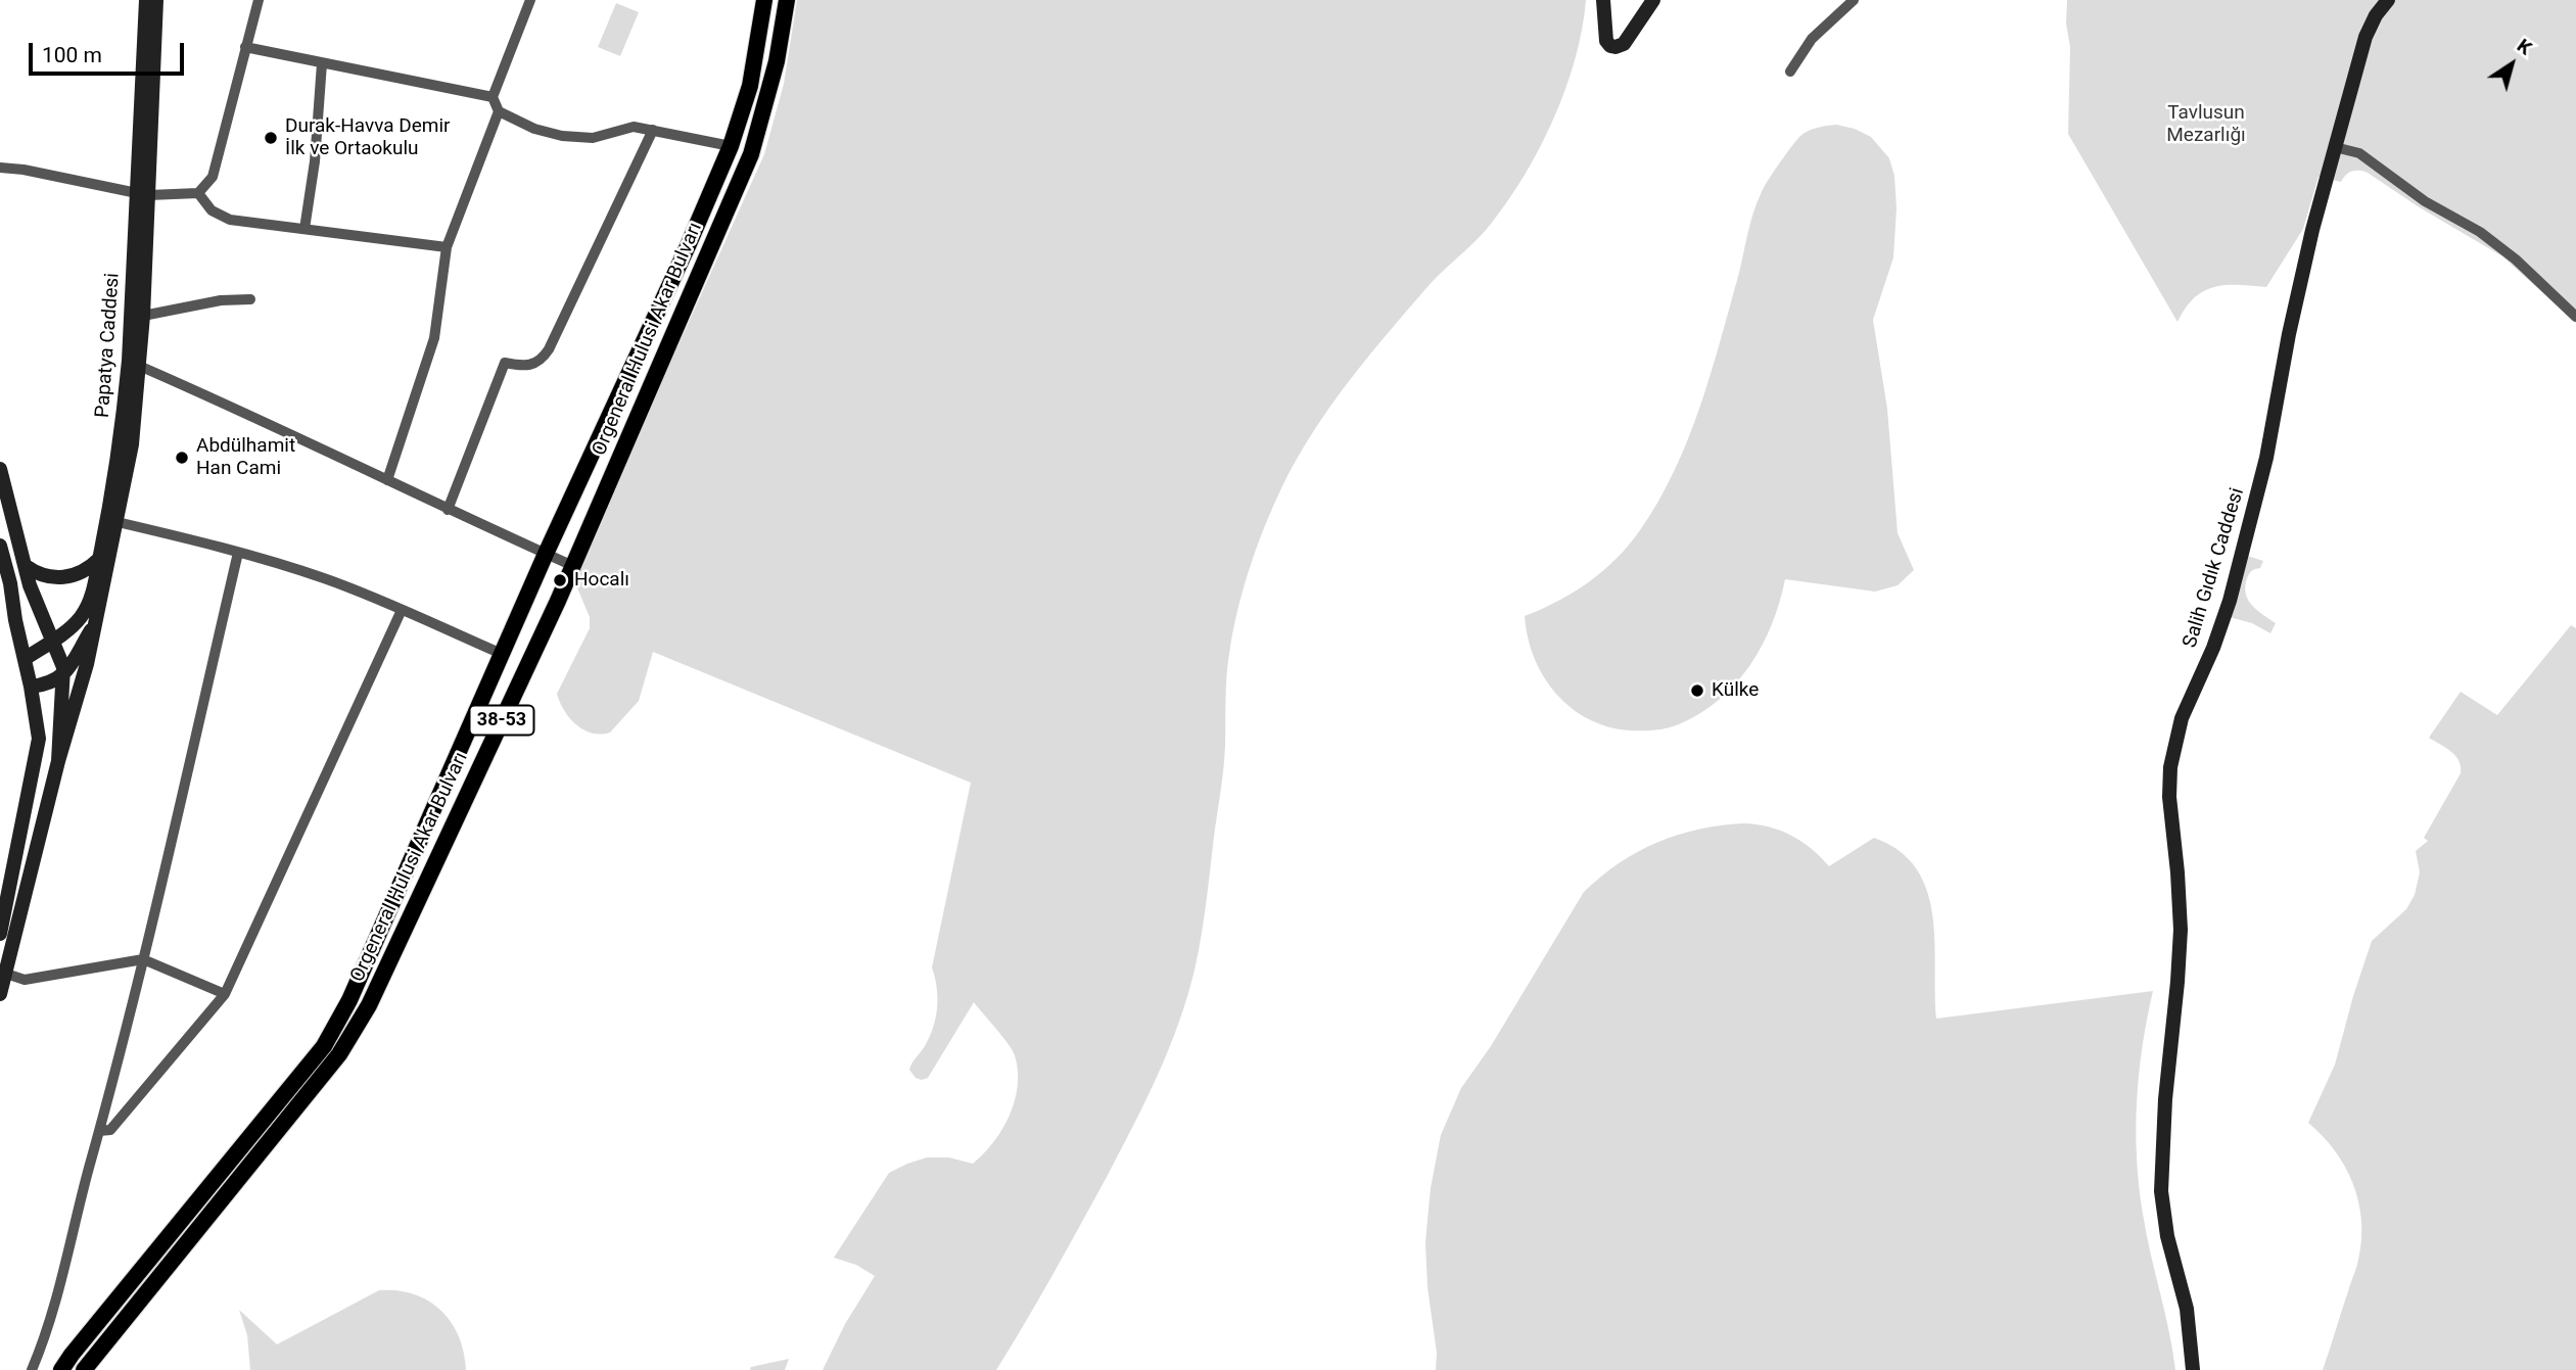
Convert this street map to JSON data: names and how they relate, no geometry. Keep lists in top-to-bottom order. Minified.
{"streets":{"main road":["Orgeneral Hulusi Akar Bulvarı","38-53"],"street":["Papatya Caddesi","Salih Gıdık Caddesi"]},"parks":["Tavlusun Mezarlığı"],"places":["Durak-Havva Demir İlk ve Ortaokulu","Abdülhamit Han Cami","Hocalı","Külke"],"scale_bar":"100 m","north":"top right"}
